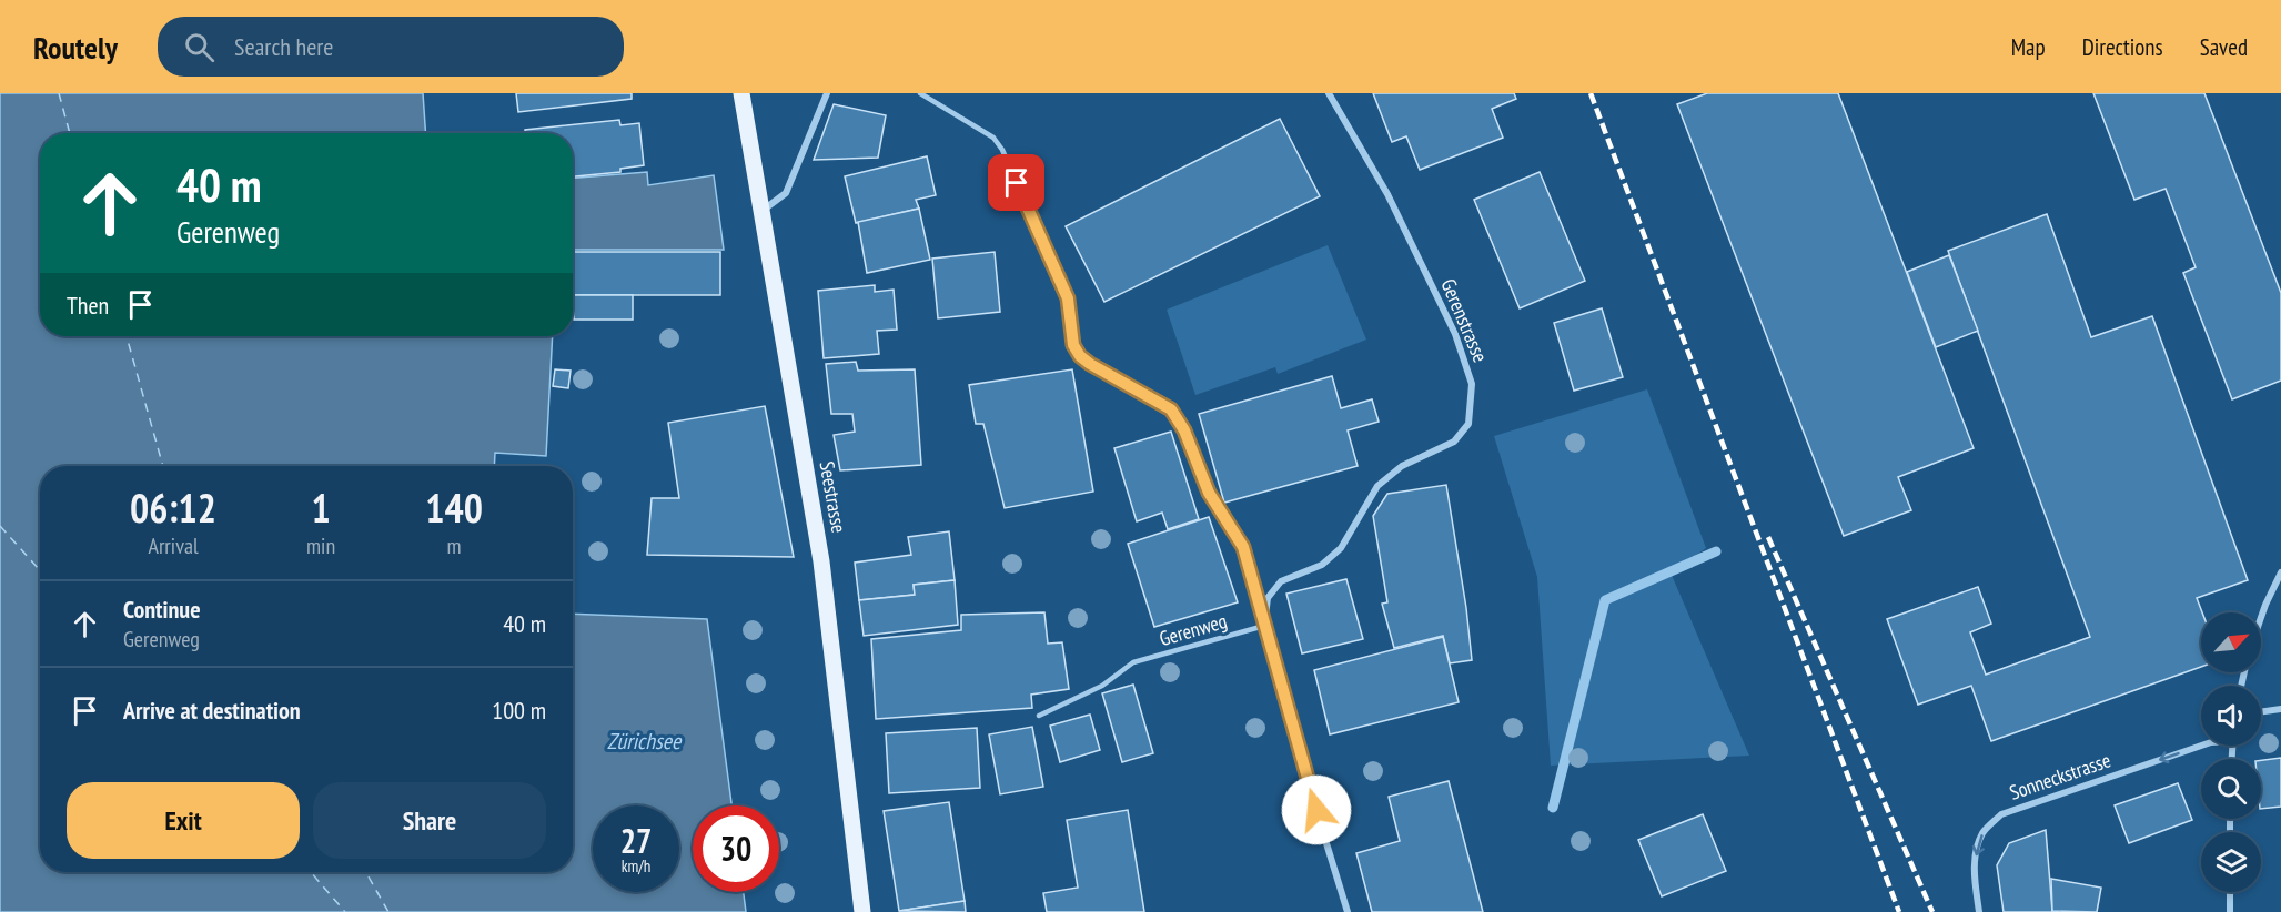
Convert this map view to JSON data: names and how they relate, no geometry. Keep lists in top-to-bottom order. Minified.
{"streets":{"main road":["Seestrasse"],"street":["Gerenstrasse","Sonneckstrasse"],"lane":["Gerenweg"]},"crossings":[["Gerenstrasse","Gerenweg"]],"one_way":["Sonneckstrasse"],"water":["Zürichsee"],"north":"top right","page":{"header":"Routely","search":"Search here","nav":["Map","Directions","Saved"],"turn":["40 m","Gerenweg"],"then":"Then","eta":["06:12","Arrival","1","min","140","m"],"list":[{"name":"Continue","note":"Gerenweg","value":"40 m"},{"name":"Arrive at destination","value":"100 m"}],"buttons":["Exit","Share"],"speed":"27 km/h","limit":"30"}}
